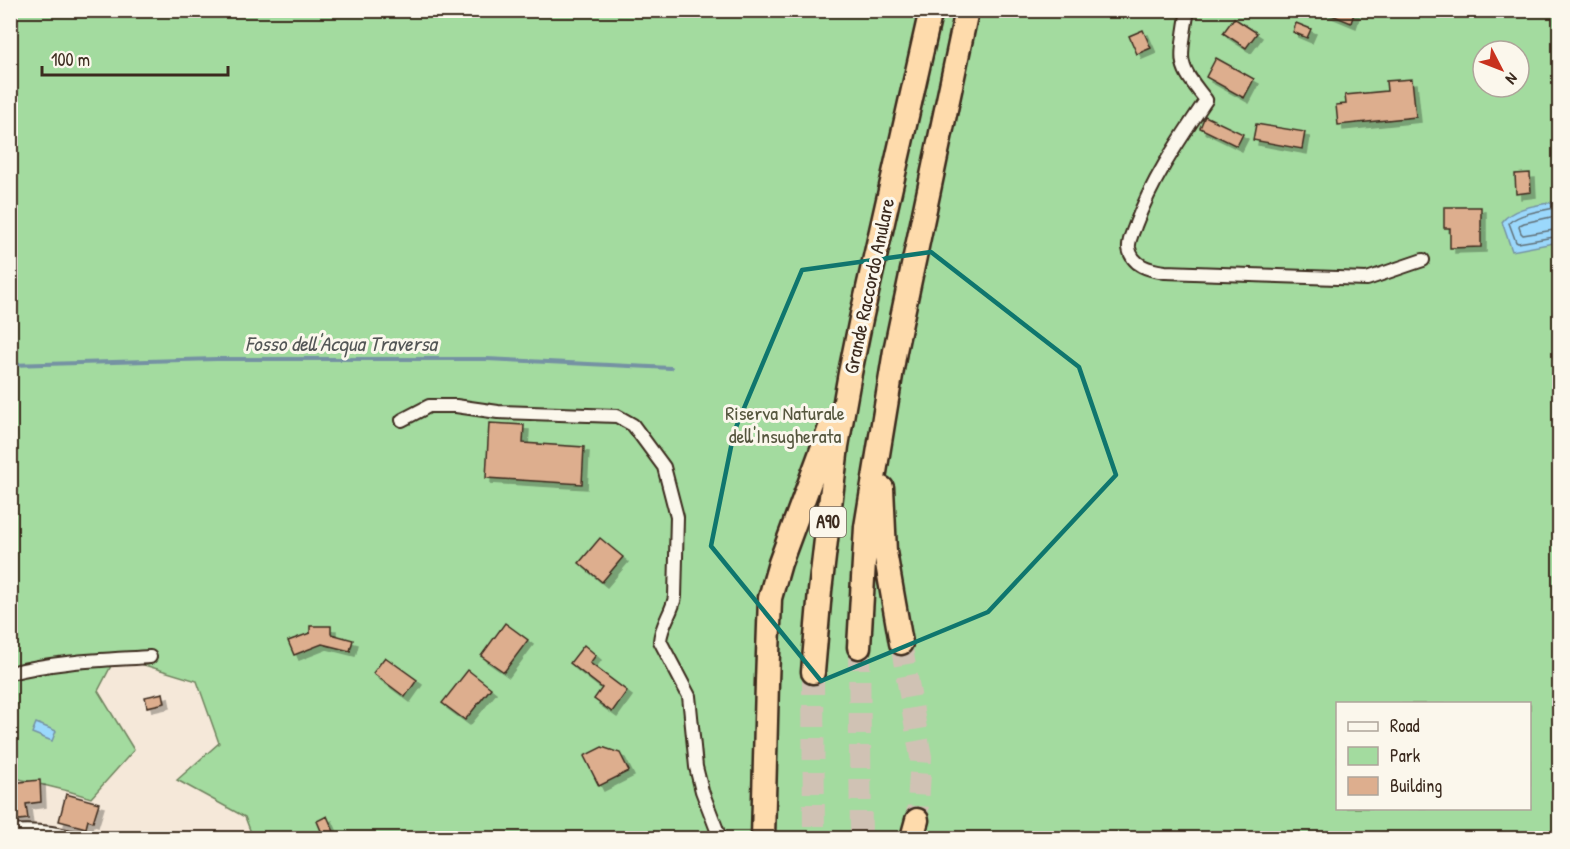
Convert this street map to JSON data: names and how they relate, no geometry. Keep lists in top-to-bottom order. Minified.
{"streets":{"highway":["Grande Raccordo Anulare","A90"]},"water":["Fosso dell'Acqua Traversa"],"parks":["Riserva Naturale dell'Insugherata"],"legend":["Road","Park","Building"],"scale_bar":"100 m","north":"bottom right"}
